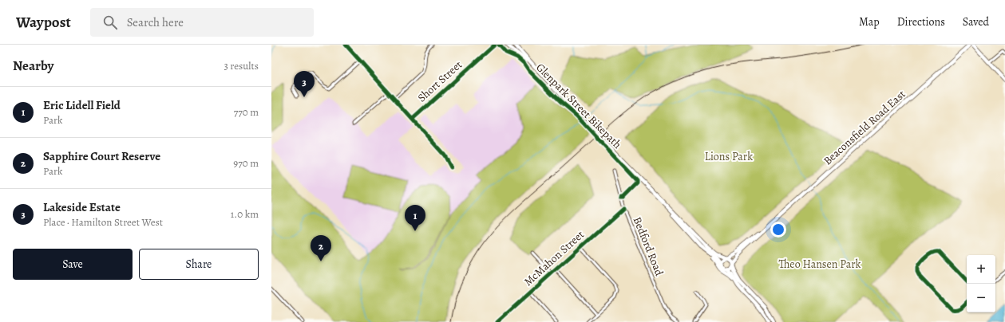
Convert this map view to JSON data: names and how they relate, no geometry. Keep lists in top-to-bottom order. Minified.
{"streets":{"main road":["Short Street","Beaconsfield Road East"],"street":["Bedford Road","McMahon Street"],"cycle path":["Glenpark Street Bikepath"]},"crossings":[["Bedford Road","McMahon Street"]],"parks":["Lions Park","Theo Hansen Park"],"page":{"header":"Waypost","search":"Search here","nav":["Map","Directions","Saved"],"heading":["Nearby","3 results"],"pins":["3","1","2"],"list":[{"mark":"1","name":"Eric Lidell Field","note":"Park","value":"770 m"},{"mark":"2","name":"Sapphire Court Reserve","note":"Park","value":"970 m"},{"mark":"3","name":"Lakeside Estate","note":"Place · Hamilton Street West","value":"1.0 km"}],"buttons":["Save","Share"],"map_buttons":["+","−"]}}
